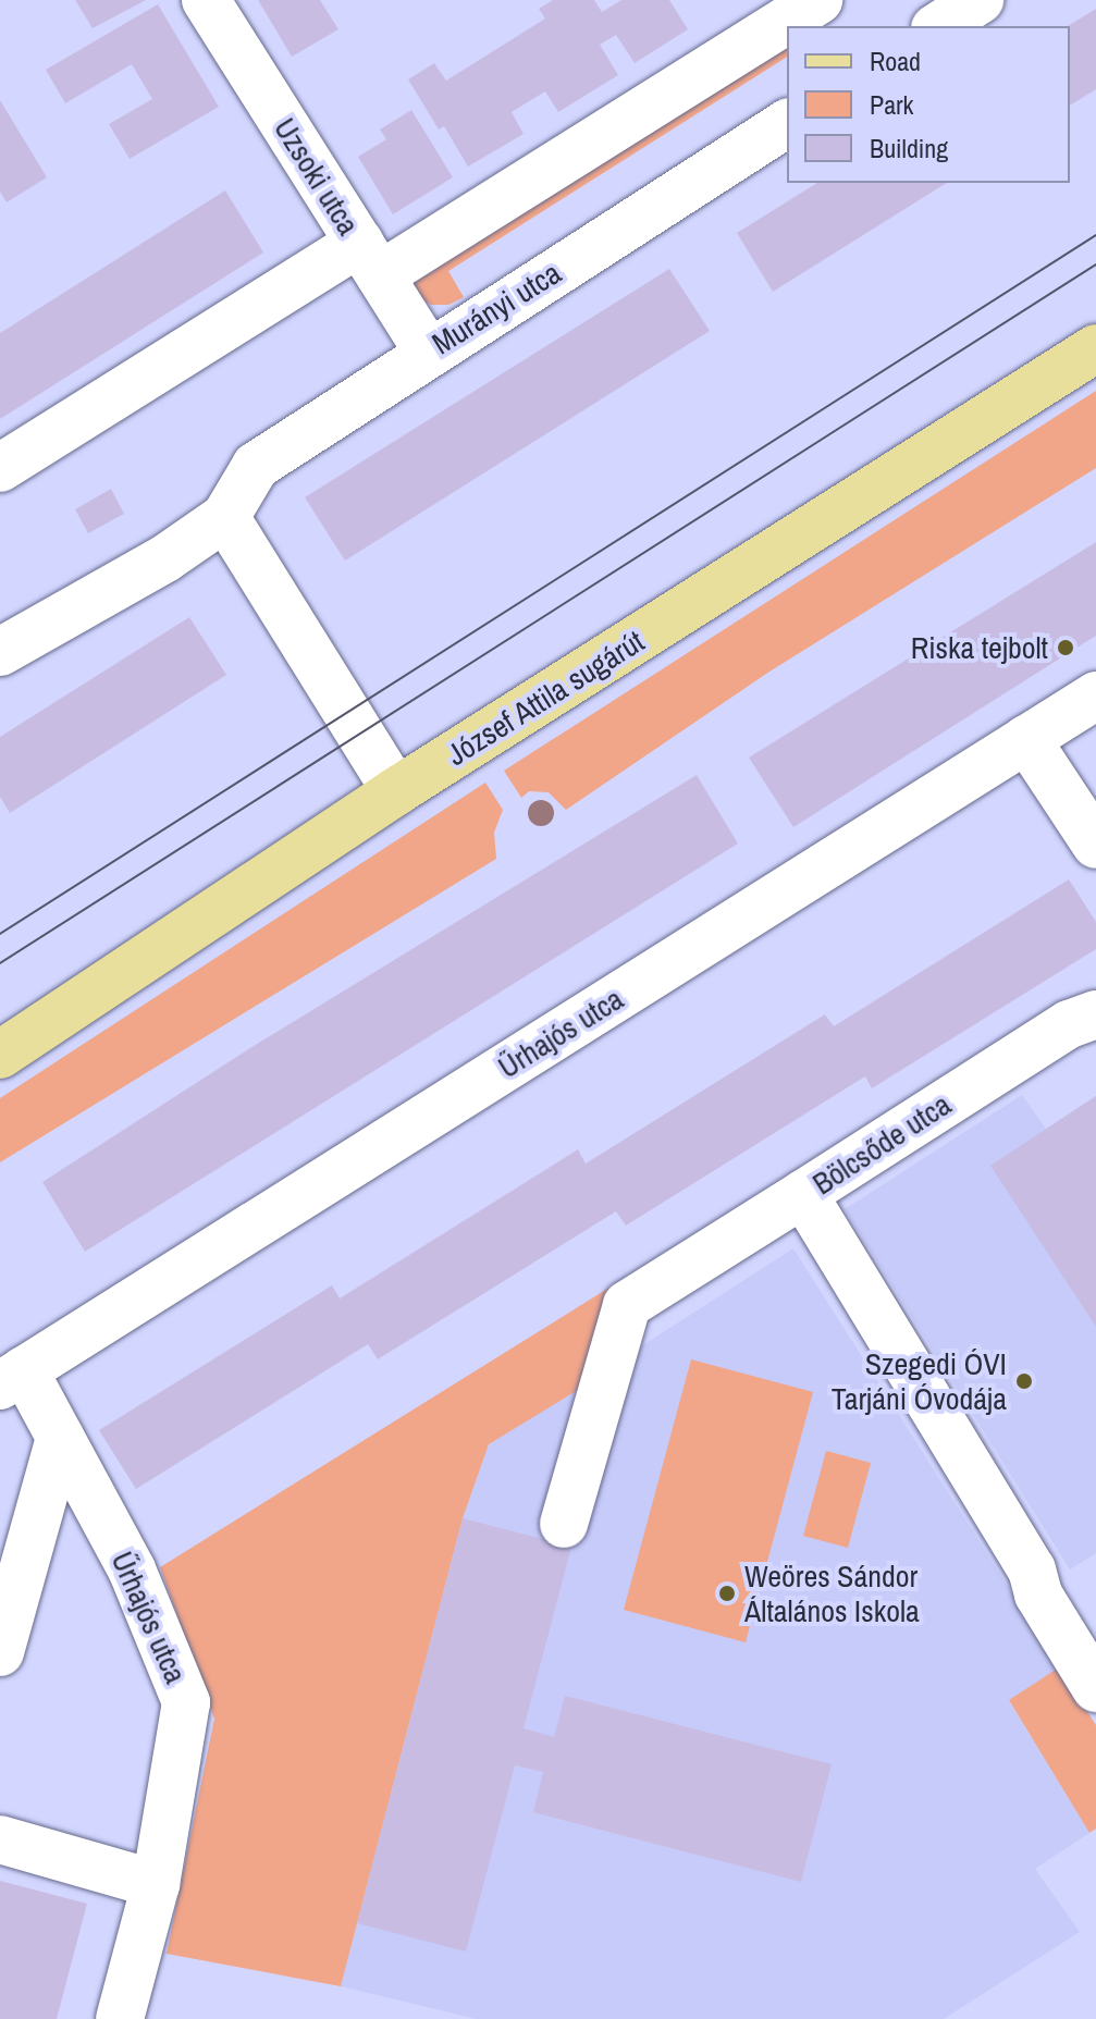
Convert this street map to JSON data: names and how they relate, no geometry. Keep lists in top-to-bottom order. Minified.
{"streets":{"main road":["József Attila sugárút"],"street":["Uzsoki utca","Murányi utca","Űrhajós utca","Bölcsőde utca"]},"crossings":[["Uzsoki utca","Murányi utca"]],"places":["Riska tejbolt","Szegedi ÓVI Tarjáni Óvodája","Weöres Sándor Általános Iskola"],"legend":["Road","Park","Building"]}
